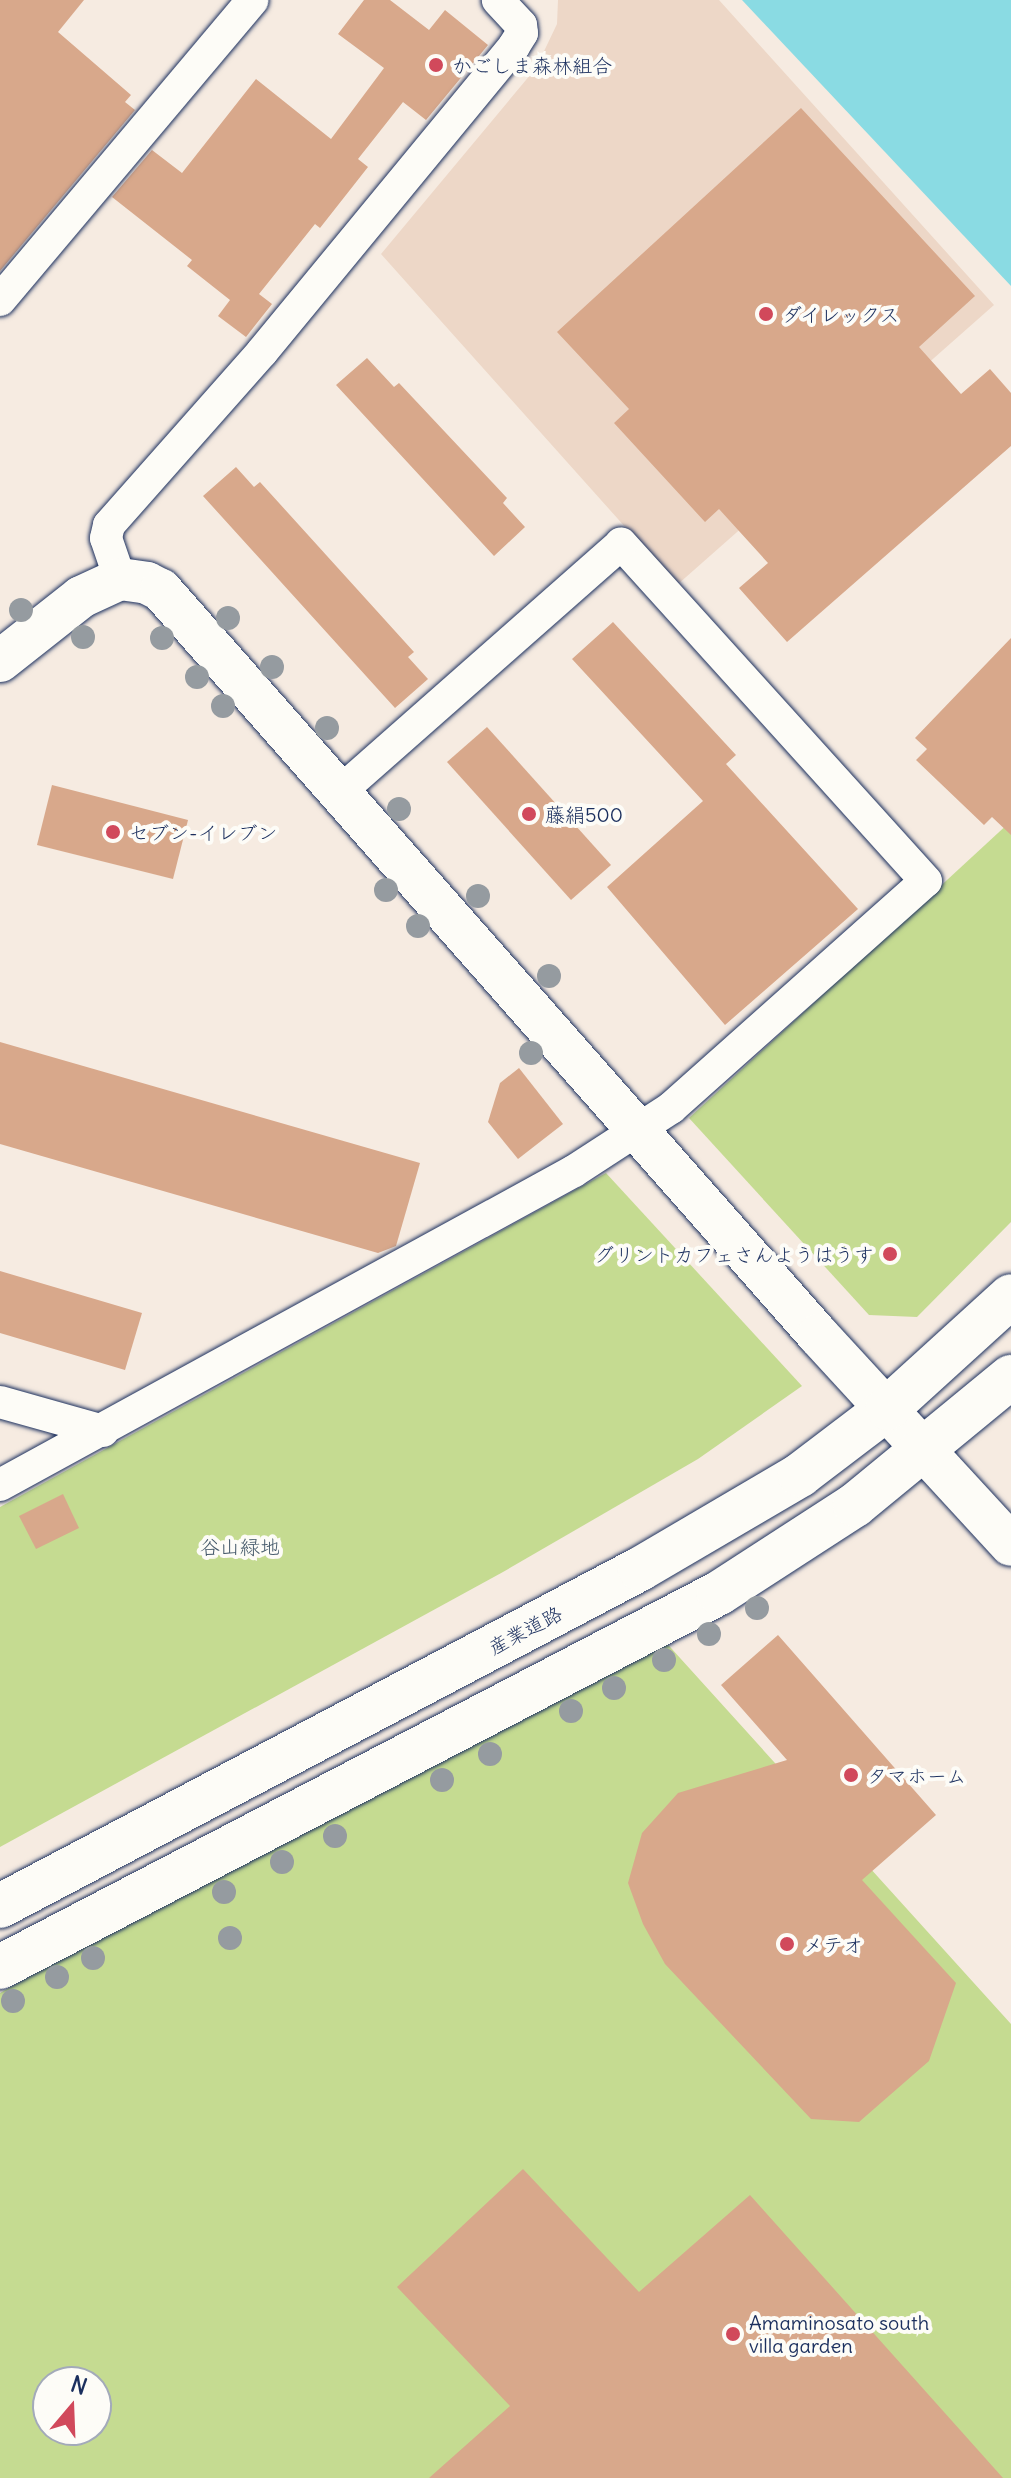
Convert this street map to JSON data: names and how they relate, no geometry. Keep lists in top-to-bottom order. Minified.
{"streets":{"main road":["産業道路"]},"parks":["谷山緑地"],"places":["かごしま森林組合","ダイレックス","藤絹500","セブン-イレブン","グリントカフェさんようはうす","タマホーム","メテオ","Amaminosato south villa garden"],"north":"top"}
